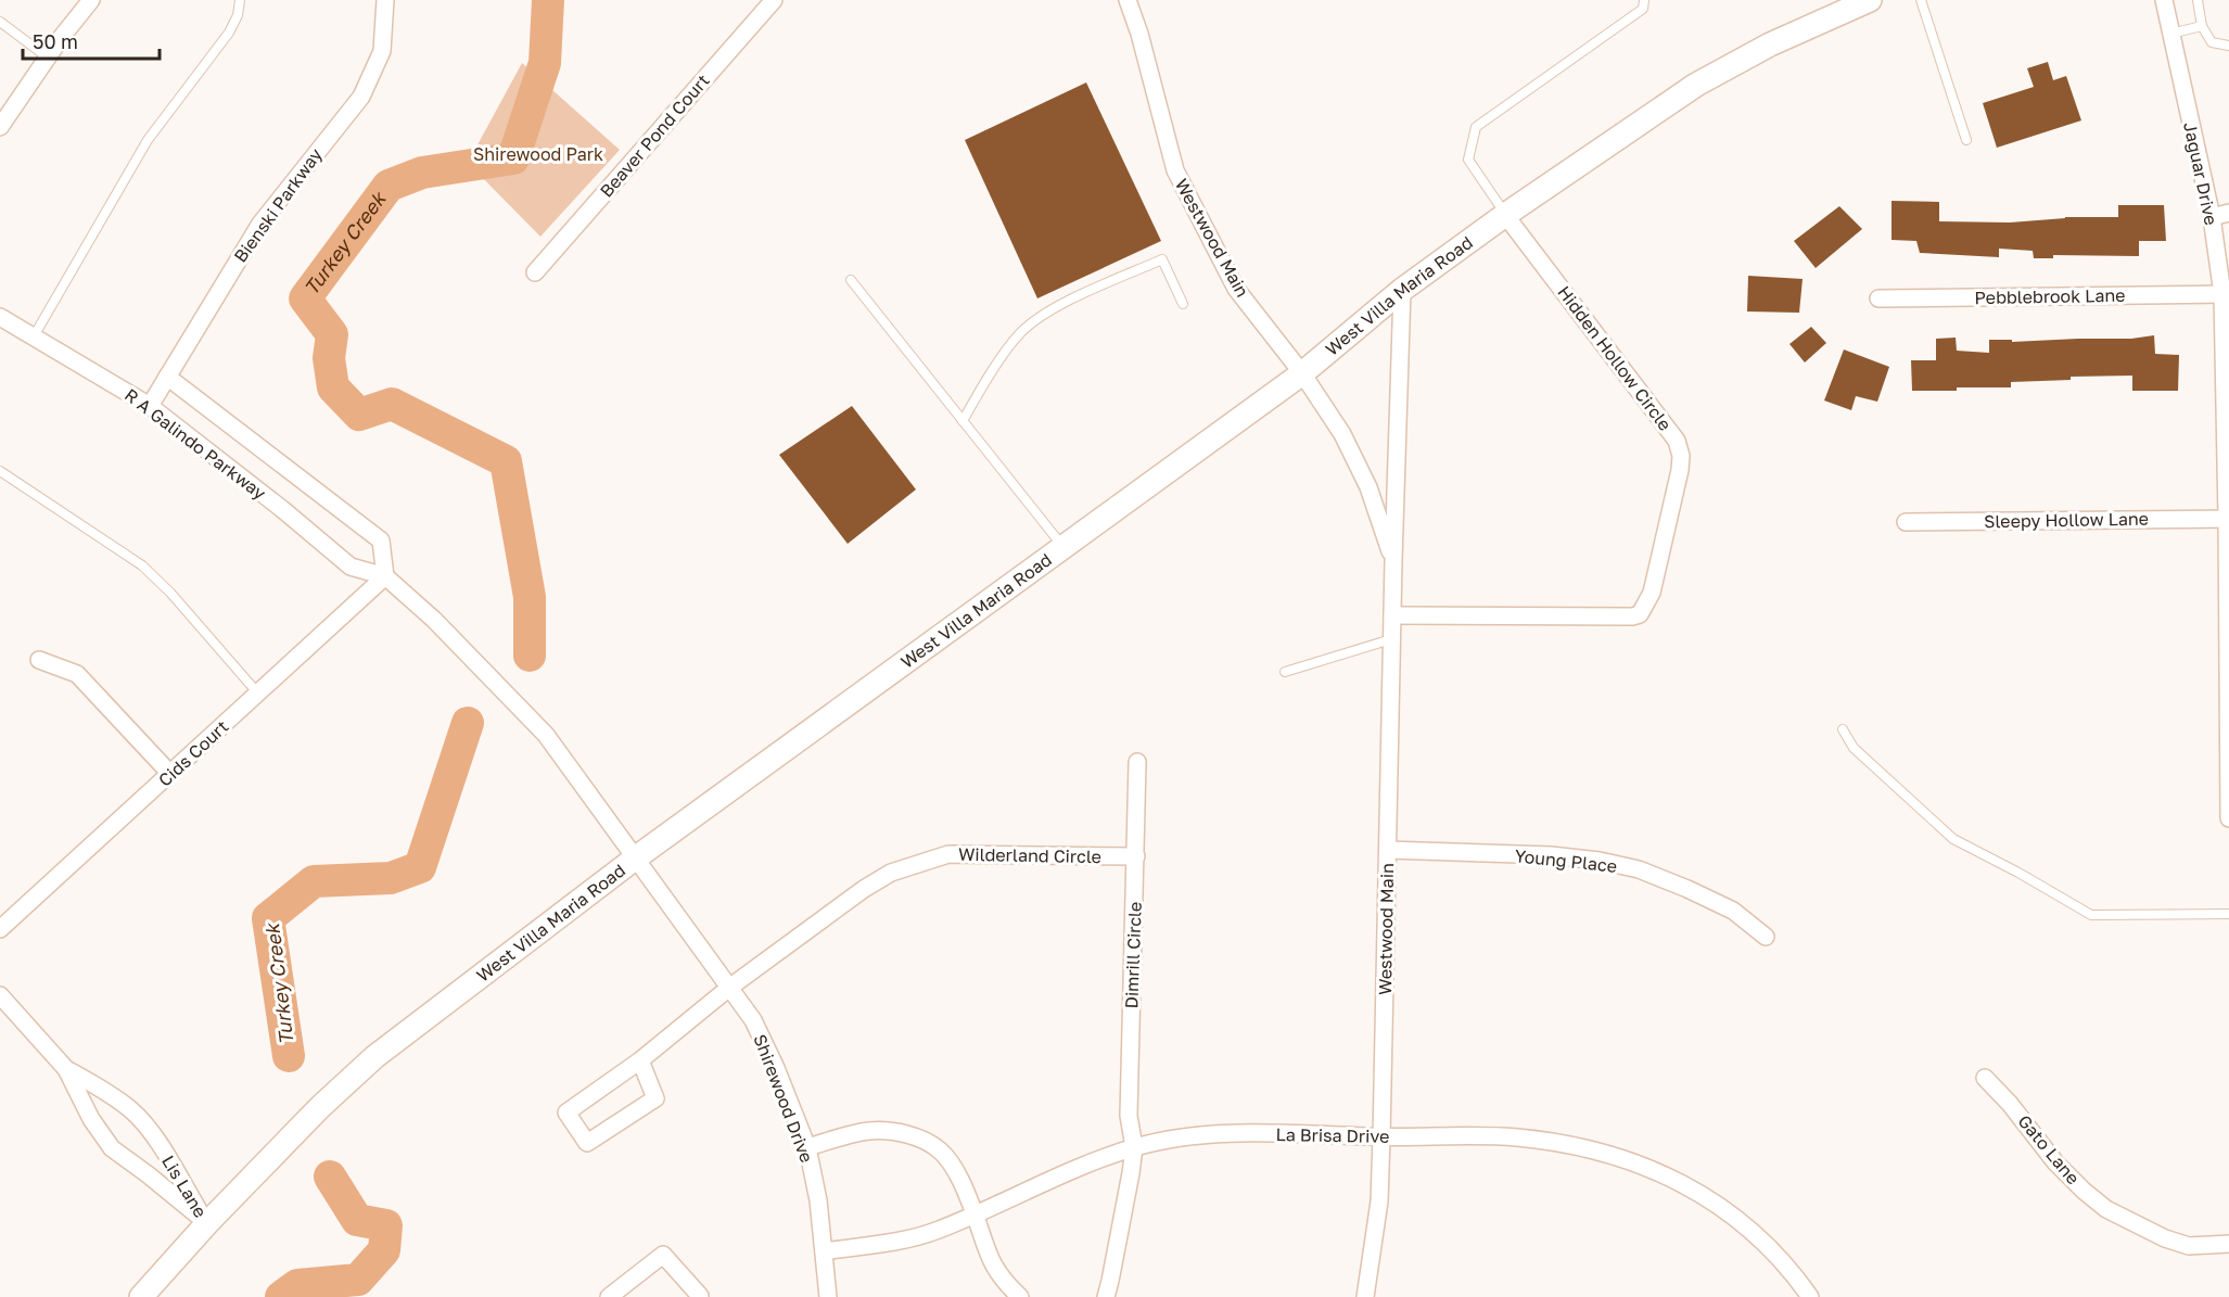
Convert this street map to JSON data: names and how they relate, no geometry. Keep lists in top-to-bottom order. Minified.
{"streets":{"main road":["West Villa Maria Road"],"street":["Beaver Pond Court","Jaguar Drive","Bienski Parkway","Westwood Main","Pebblebrook Lane","Hidden Hollow Circle","R A Galindo Parkway","Sleepy Hollow Lane","Cids Court","Wilderland Circle","Young Place","Dimrill Circle","Shirewood Drive","La Brisa Drive","Gato Lane","Lis Lane"]},"crossings":[["Jaguar Drive","Pebblebrook Lane"],["Jaguar Drive","Sleepy Hollow Lane"],["Bienski Parkway","R A Galindo Parkway"],["Westwood Main","West Villa Maria Road"],["Westwood Main","Hidden Hollow Circle"],["Westwood Main","Young Place"],["Westwood Main","La Brisa Drive"],["West Villa Maria Road","Hidden Hollow Circle"],["West Villa Maria Road","R A Galindo Parkway"],["West Villa Maria Road","Shirewood Drive"],["West Villa Maria Road","Lis Lane"],["R A Galindo Parkway","Cids Court"],["R A Galindo Parkway","Shirewood Drive"],["Wilderland Circle","Dimrill Circle"],["Wilderland Circle","Shirewood Drive"],["Dimrill Circle","La Brisa Drive"],["Shirewood Drive","La Brisa Drive"]],"water":["Turkey Creek"],"parks":["Shirewood Park"],"scale_bar":"50 m"}
